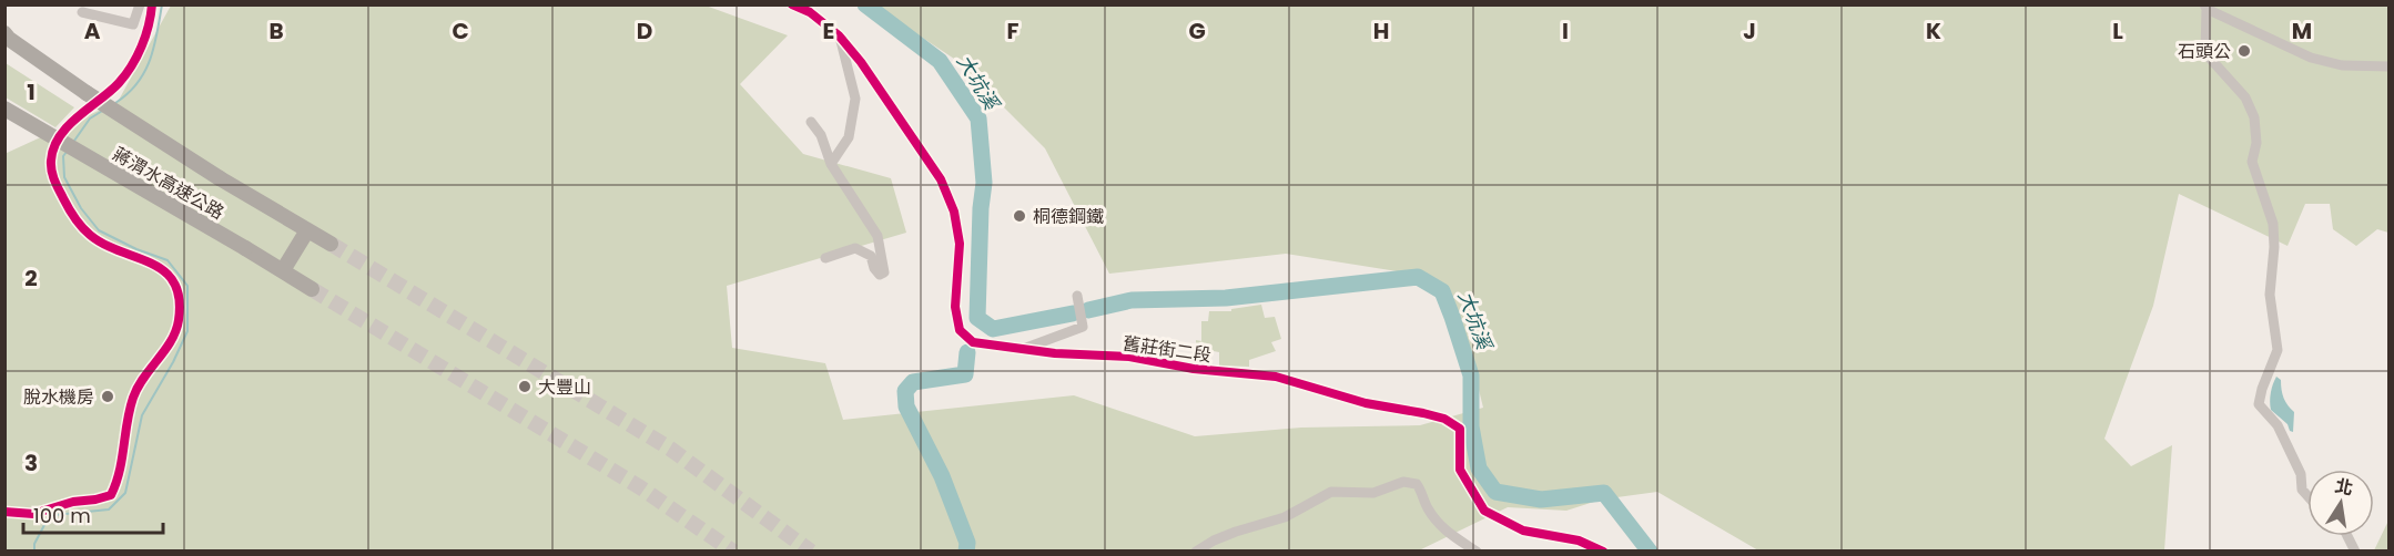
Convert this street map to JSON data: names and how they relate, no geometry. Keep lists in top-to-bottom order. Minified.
{"streets":{"highway":["蔣渭水高速公路"],"street":["舊莊街二段"]},"water":["大坑溪"],"places":["石頭公","桐德鋼鐵","大豐山","脫水機房"],"scale_bar":"100 m","north":"top","grid":{"columns":["A","B","C","D","E","F","G","H","I","J","K","L","M"],"rows":["1","2","3"]}}
